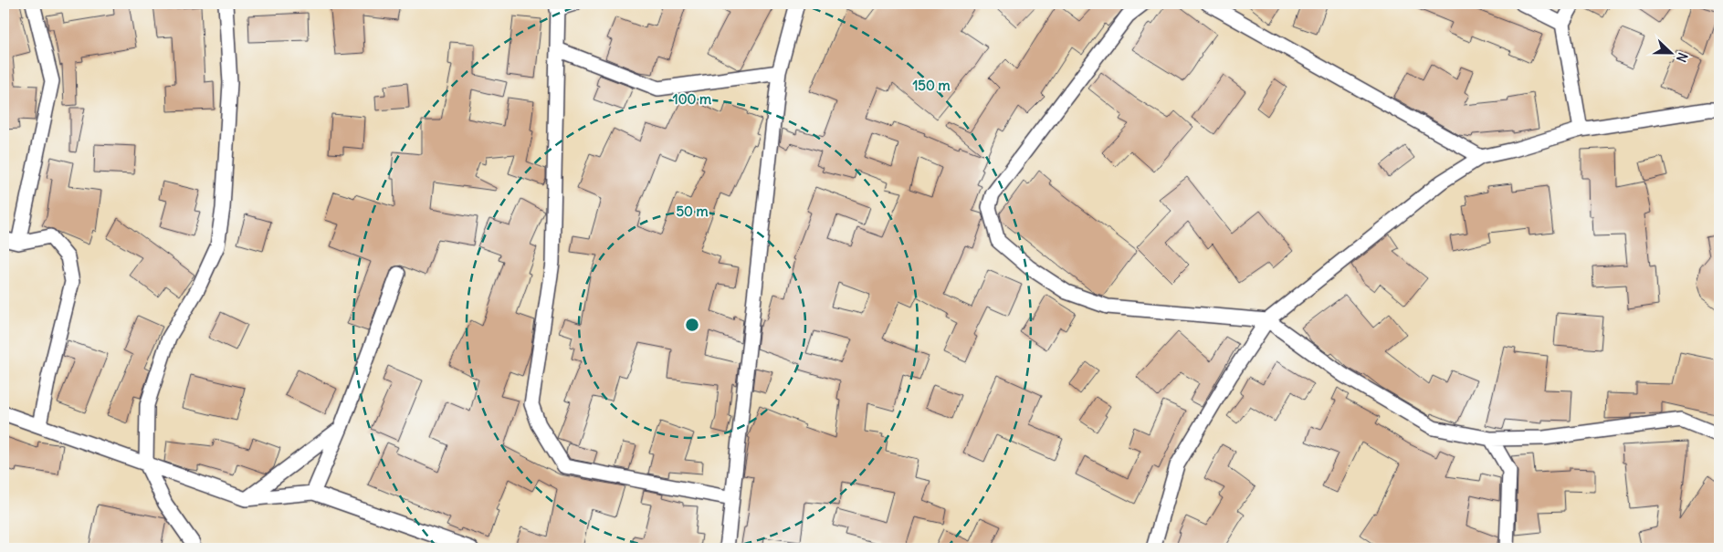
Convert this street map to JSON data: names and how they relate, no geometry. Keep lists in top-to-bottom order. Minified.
{"north":"right","rings":["150 m","100 m","50 m"]}
